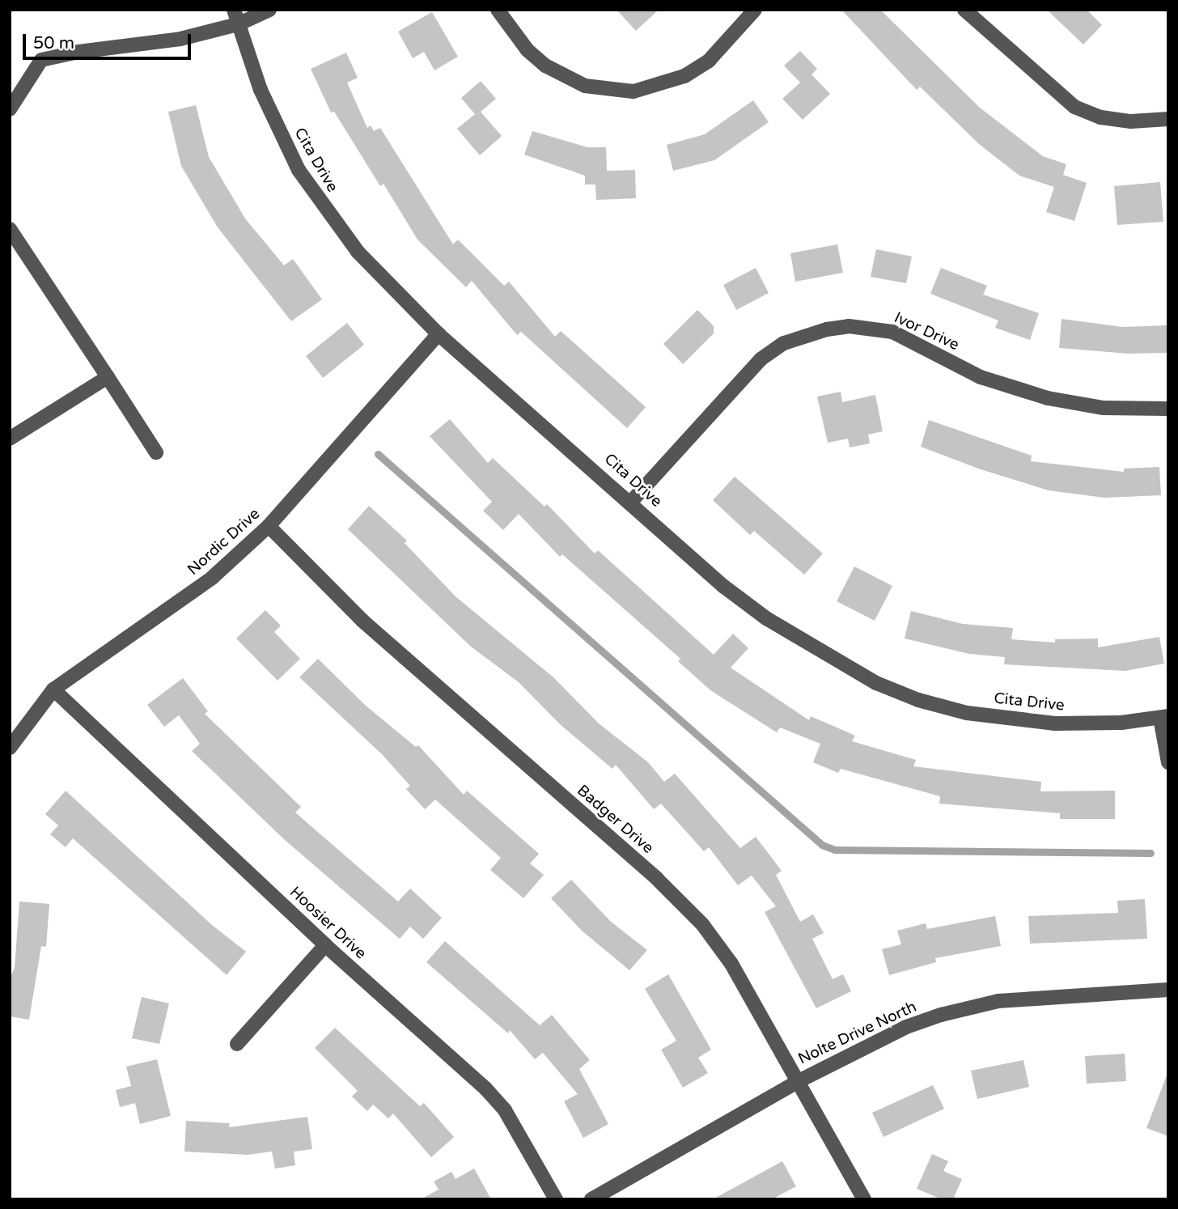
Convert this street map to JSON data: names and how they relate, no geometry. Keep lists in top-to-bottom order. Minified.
{"streets":{"street":["Cita Drive","Ivor Drive","Nordic Drive","Badger Drive","Hoosier Drive","Nolte Drive North"]},"crossings":[["Cita Drive","Ivor Drive"],["Cita Drive","Nordic Drive"],["Nordic Drive","Badger Drive"],["Nordic Drive","Hoosier Drive"],["Badger Drive","Nolte Drive North"]],"scale_bar":"50 m"}
